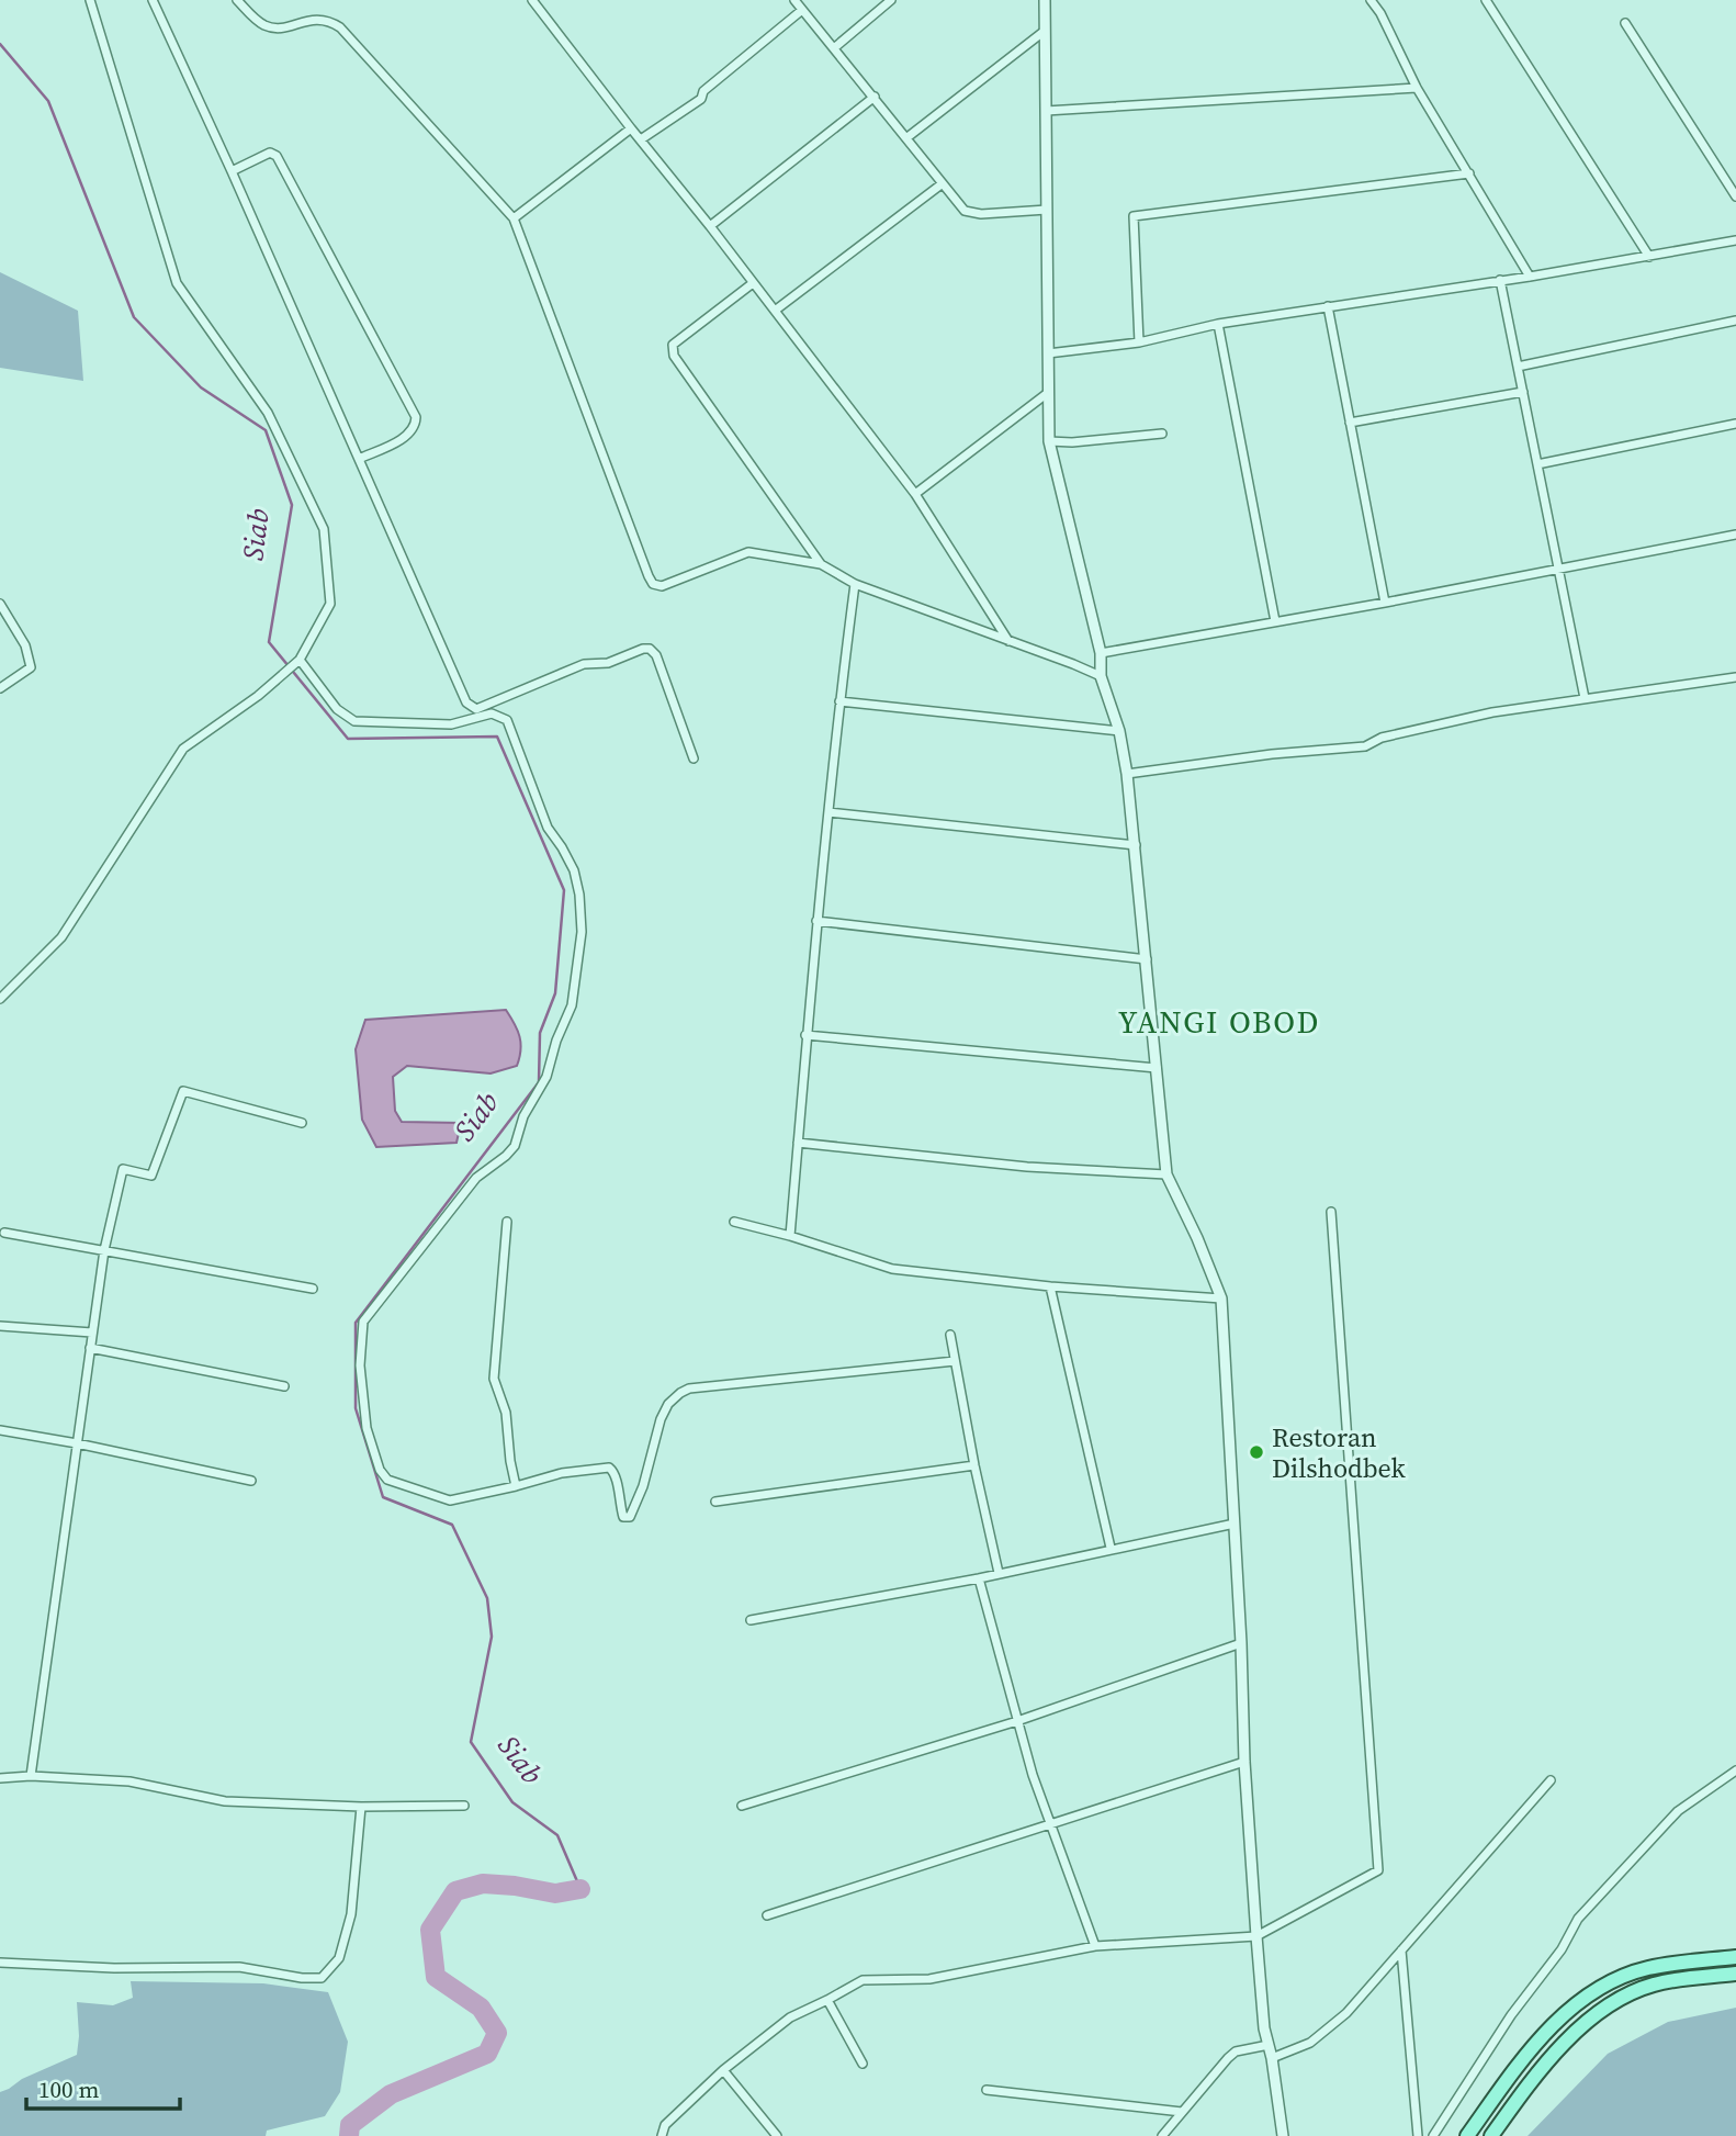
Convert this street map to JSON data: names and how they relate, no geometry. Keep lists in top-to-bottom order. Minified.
{"districts":["YANGI OBOD"],"water":["Siab"],"places":["Restoran Dilshodbek"],"scale_bar":"100 m"}
